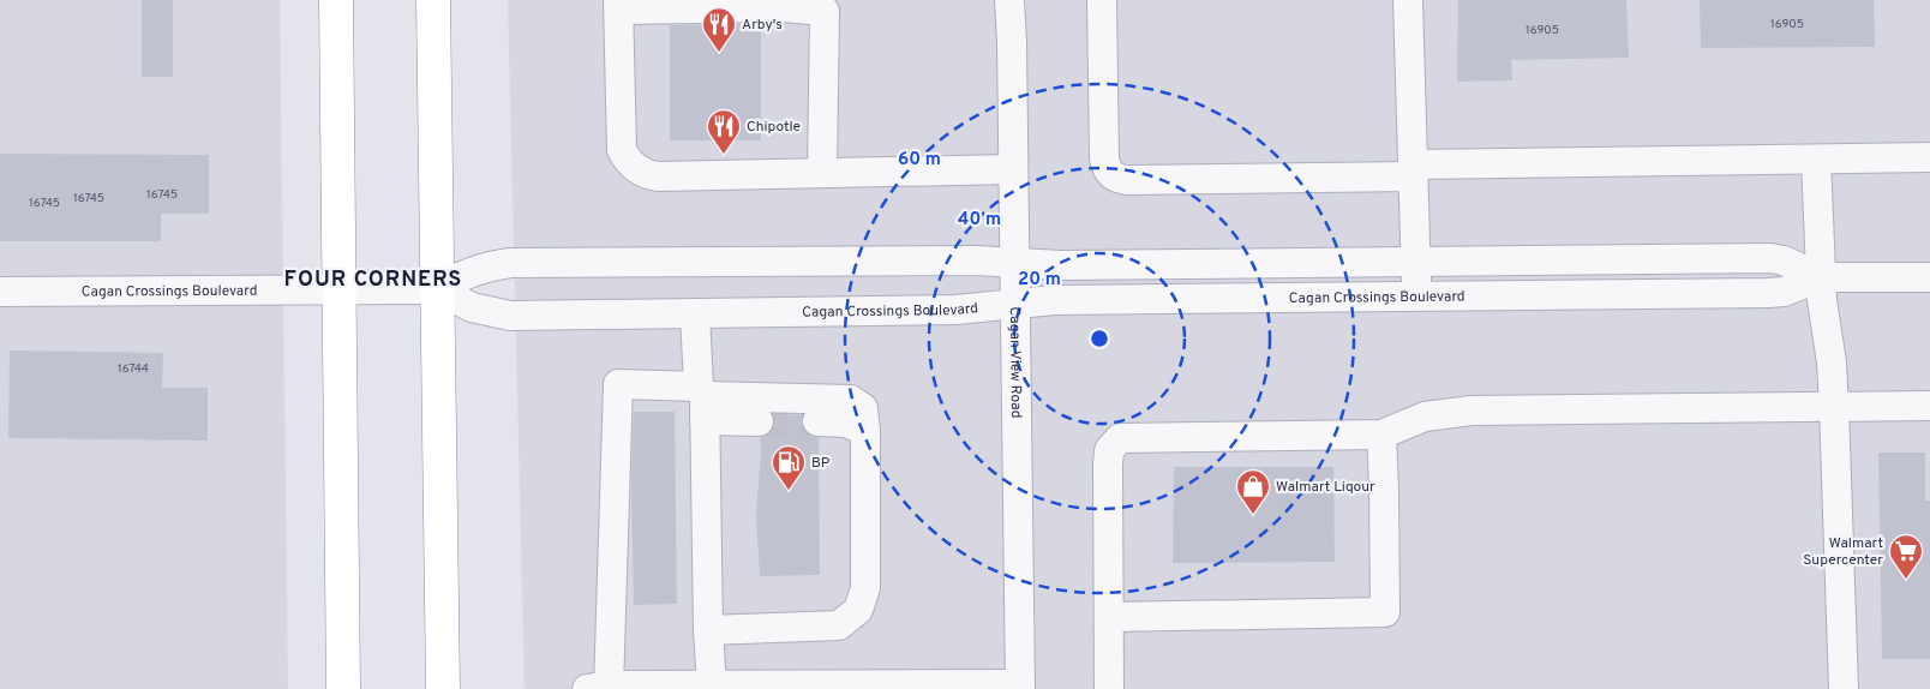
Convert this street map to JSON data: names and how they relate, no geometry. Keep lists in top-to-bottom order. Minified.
{"streets":{"street":["Cagan Crossings Boulevard","Cagan View Road"]},"crossings":[["Cagan Crossings Boulevard","Cagan View Road"]],"districts":["FOUR CORNERS"],"places":{"restaurant":["Arby's","Chipotle"],"fuel station":["BP"],"shop":["Walmart Liqour"],"supermarket":["Walmart Supercenter"]},"house_numbers":["16905","16905","16745","16745","16745","16744"],"rings":["60 m","40 m","20 m"]}
